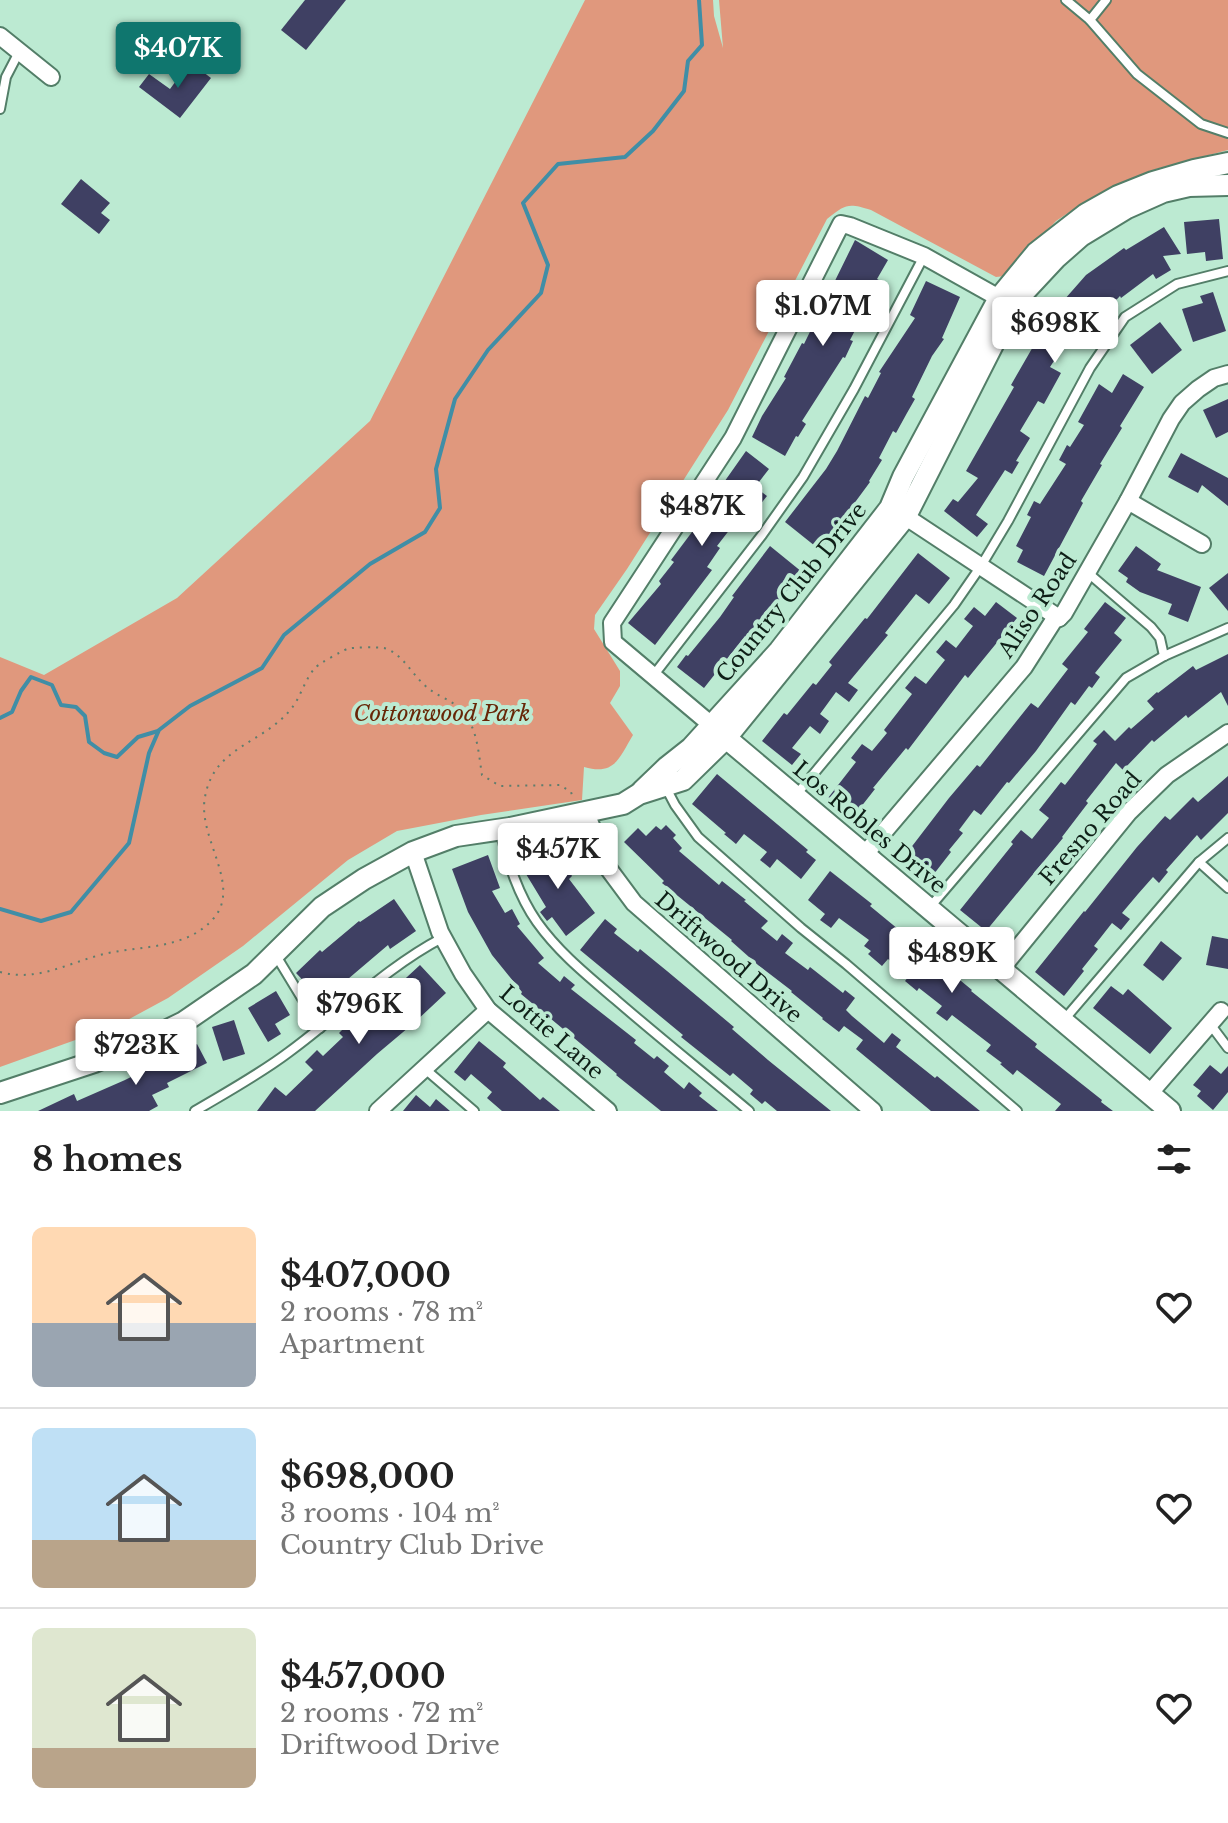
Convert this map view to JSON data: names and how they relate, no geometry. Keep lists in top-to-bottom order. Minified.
{"streets":{"street":["Country Club Drive","Aliso Road","Los Robles Drive","Fresno Road","Driftwood Drive","Lottie Lane"]},"crossings":[["Country Club Drive","Los Robles Drive"],["Country Club Drive","Driftwood Drive"],["Country Club Drive","Lottie Lane"],["Aliso Road","Los Robles Drive"],["Los Robles Drive","Fresno Road"]],"parks":["Cottonwood Park"],"page":{"price":["$407K","$1.07M","$698K","$487K","$457K","$489K","$796K","$723K"],"heading":"8 homes","list":[{"name":"$407,000","note":"2 rooms · 78 m² · Apartment"},{"name":"$698,000","note":"3 rooms · 104 m² · Country Club Drive"},{"name":"$457,000","note":"2 rooms · 72 m² · Driftwood Drive"}]}}
